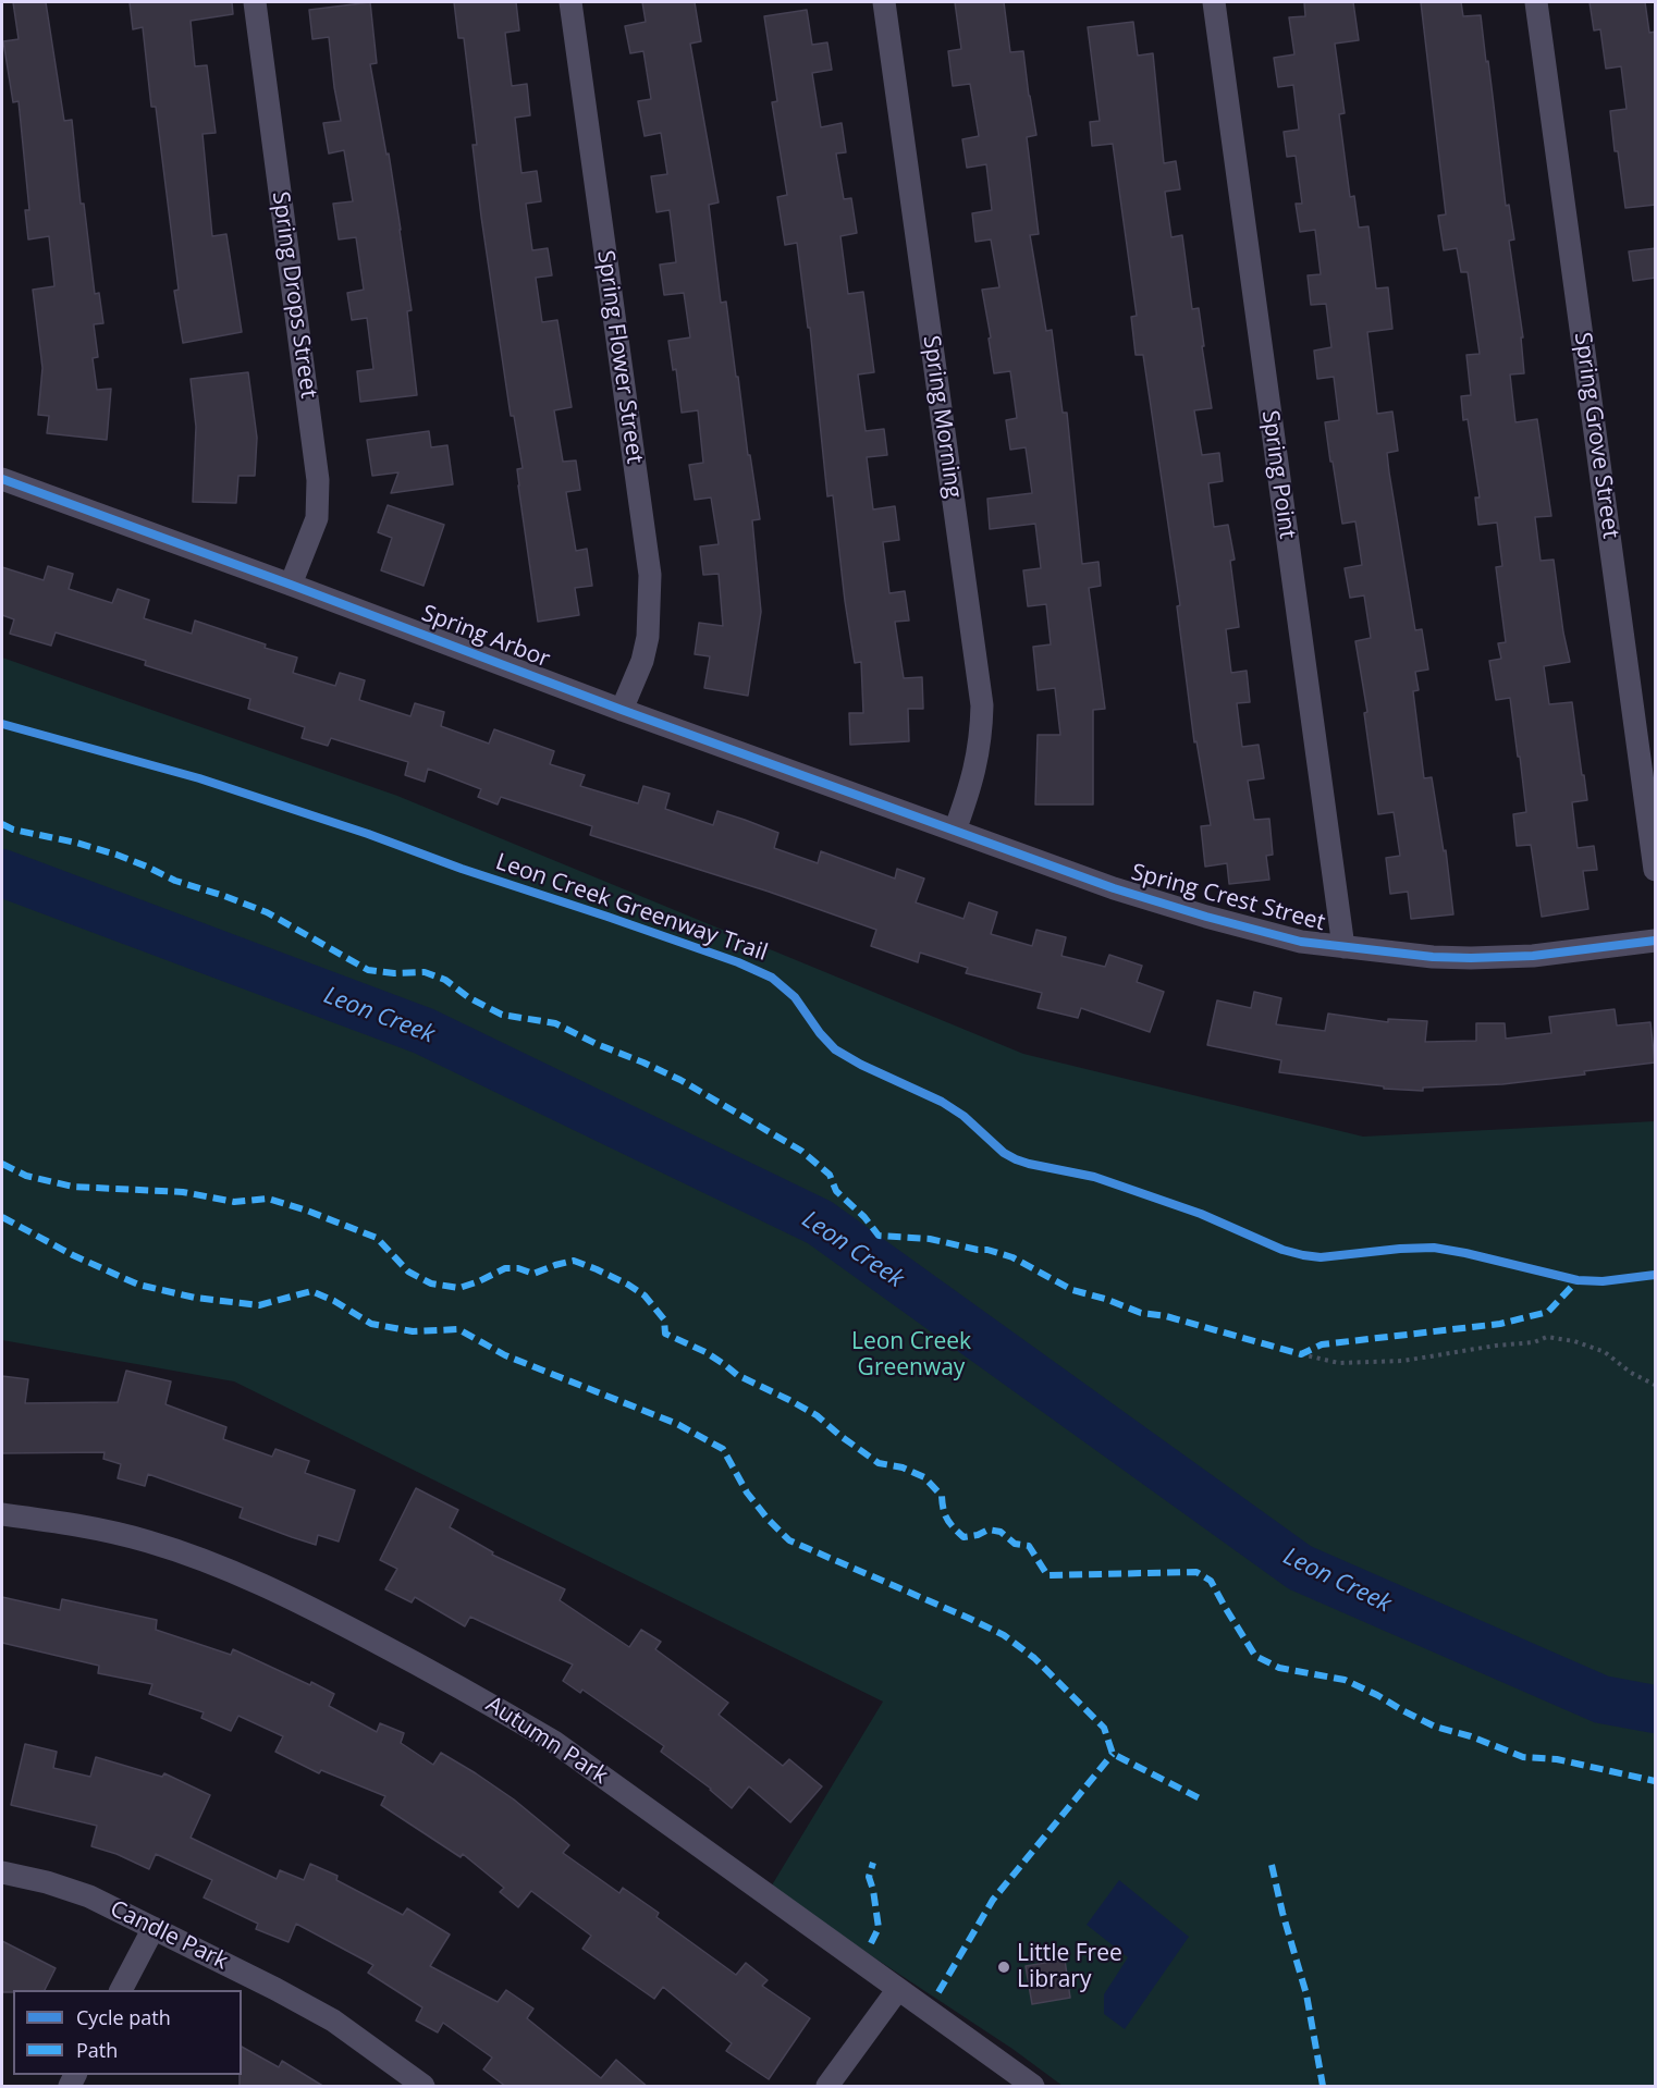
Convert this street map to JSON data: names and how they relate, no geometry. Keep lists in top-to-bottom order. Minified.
{"streets":{"street":["Spring Drops Street","Spring Flower Street","Spring Morning","Spring Grove Street","Spring Point","Spring Arbor","Spring Crest Street","Autumn Park","Candle Park"],"cycle path":["Leon Creek Greenway Trail"]},"crossings":[["Spring Drops Street","Spring Arbor"],["Spring Flower Street","Spring Arbor"],["Spring Morning","Spring Arbor"],["Spring Morning","Spring Crest Street"],["Spring Point","Spring Crest Street"],["Spring Arbor","Spring Crest Street"]],"water":["Leon Creek"],"parks":["Leon Creek Greenway"],"places":["Little Free Library"],"legend":["Cycle path","Path"]}
